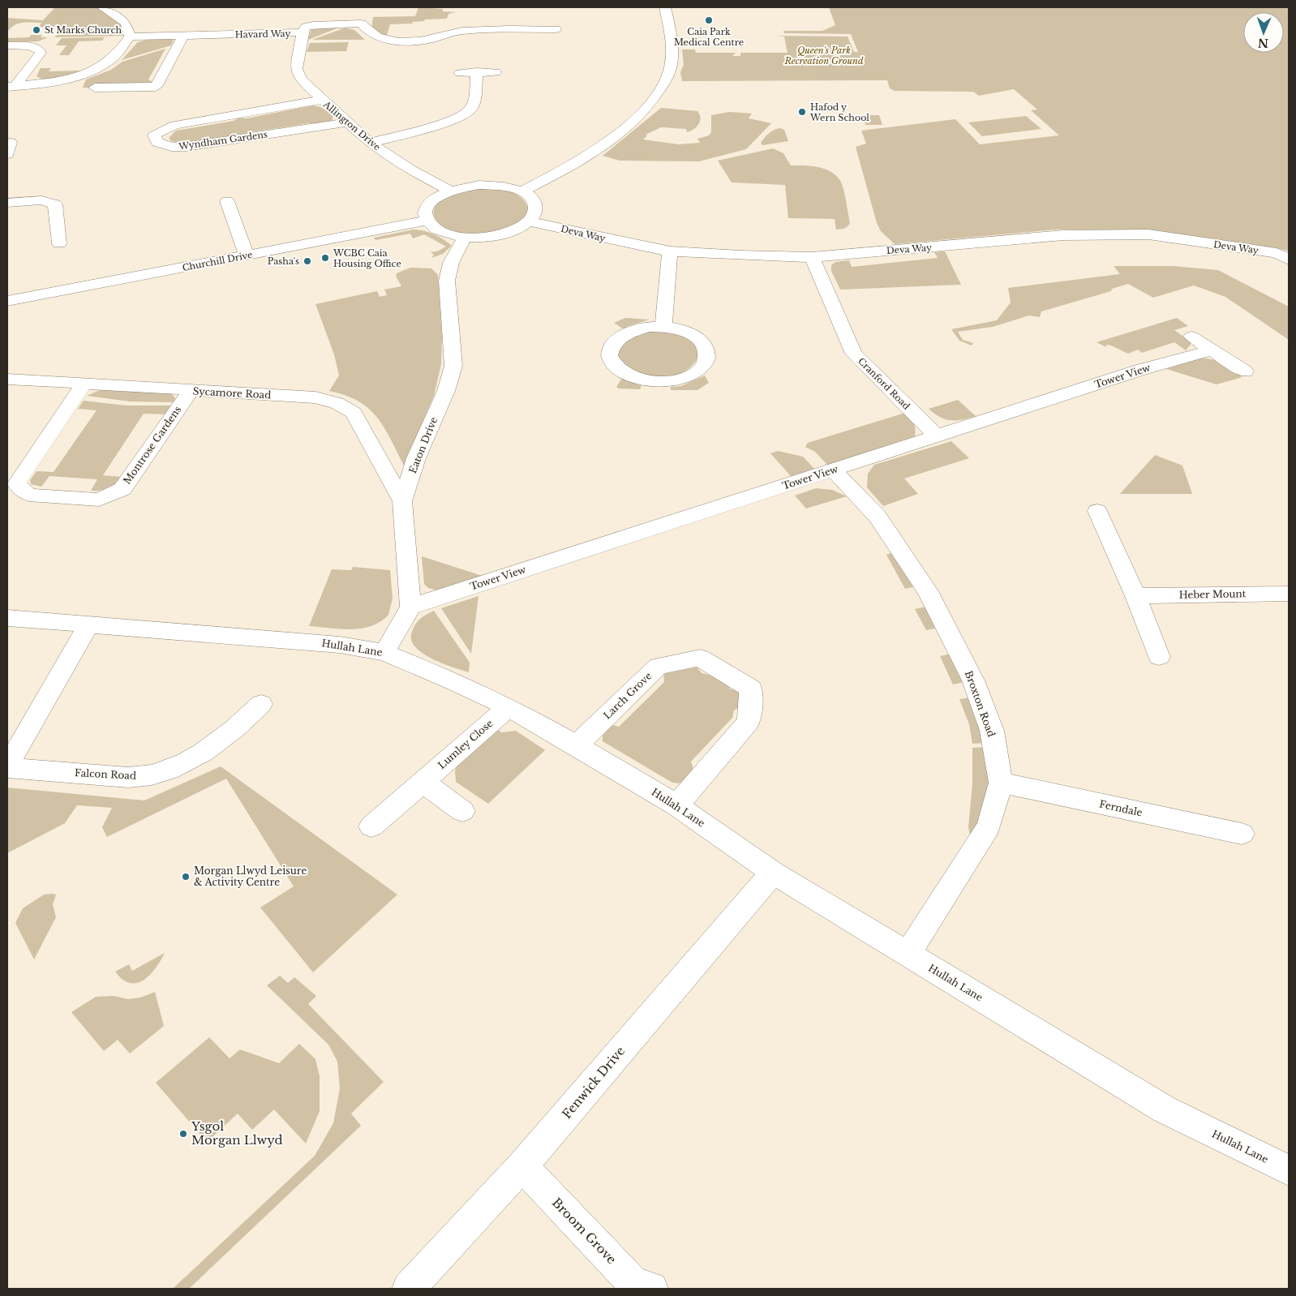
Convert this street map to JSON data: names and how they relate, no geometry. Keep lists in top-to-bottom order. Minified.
{"streets":{"street":["Havard Way","Allington Drive","Wyndham Gardens","Deva Way","Churchill Drive","Tower View","Cranford Road","Sycamore Road","Montrose Gardens","Eaton Drive","Heber Mount","Hullah Lane","Larch Grove","Broxton Road","Lumley Close","Falcon Road","Ferndale","Fenwick Drive","Broom Grove"]},"crossings":[["Havard Way","Allington Drive"],["Allington Drive","Wyndham Gardens"],["Deva Way","Cranford Road"],["Tower View","Cranford Road"],["Tower View","Eaton Drive"],["Tower View","Broxton Road"],["Sycamore Road","Montrose Gardens"],["Sycamore Road","Eaton Drive"],["Hullah Lane","Larch Grove"],["Hullah Lane","Broxton Road"],["Hullah Lane","Lumley Close"],["Hullah Lane","Falcon Road"],["Hullah Lane","Fenwick Drive"],["Broxton Road","Ferndale"],["Fenwick Drive","Broom Grove"]],"parks":["Queen's Park Recreation Ground"],"places":["Caia Park Medical Centre","St Marks Church","Hafod y Wern School","WCBC Caia Housing Office","Pasha's","Morgan Llwyd Leisure & Activity Centre","Ysgol Morgan Llwyd"],"north":"bottom"}
